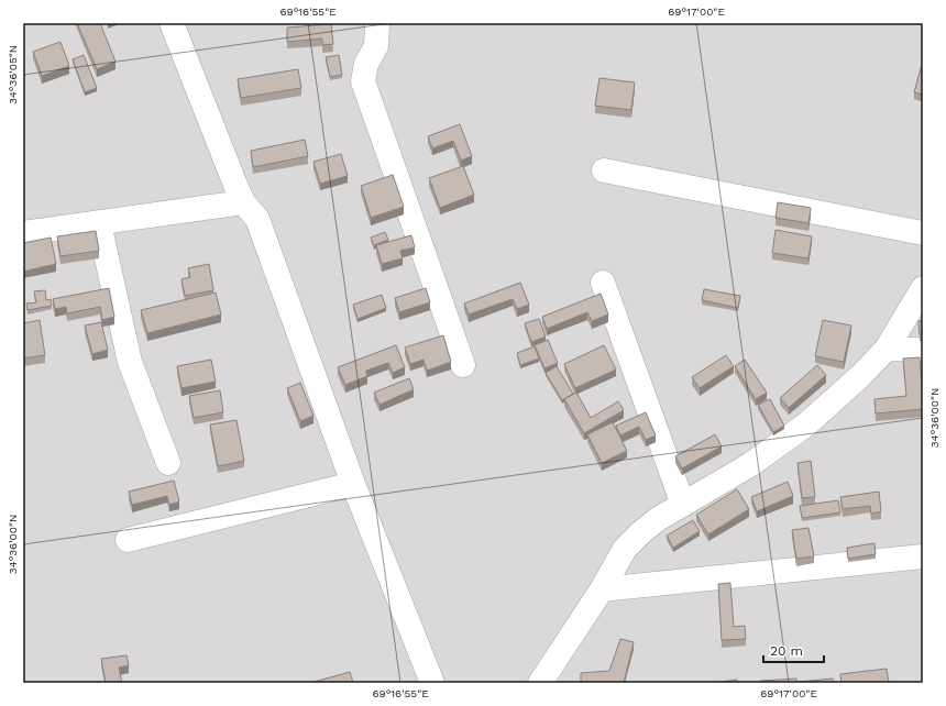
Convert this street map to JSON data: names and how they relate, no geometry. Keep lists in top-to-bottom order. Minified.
{"scale_bar":"20 m","coordinates":["69°16'55\"E","69°17'00\"E","34°36'05\"N","34°36'00\"N"]}
